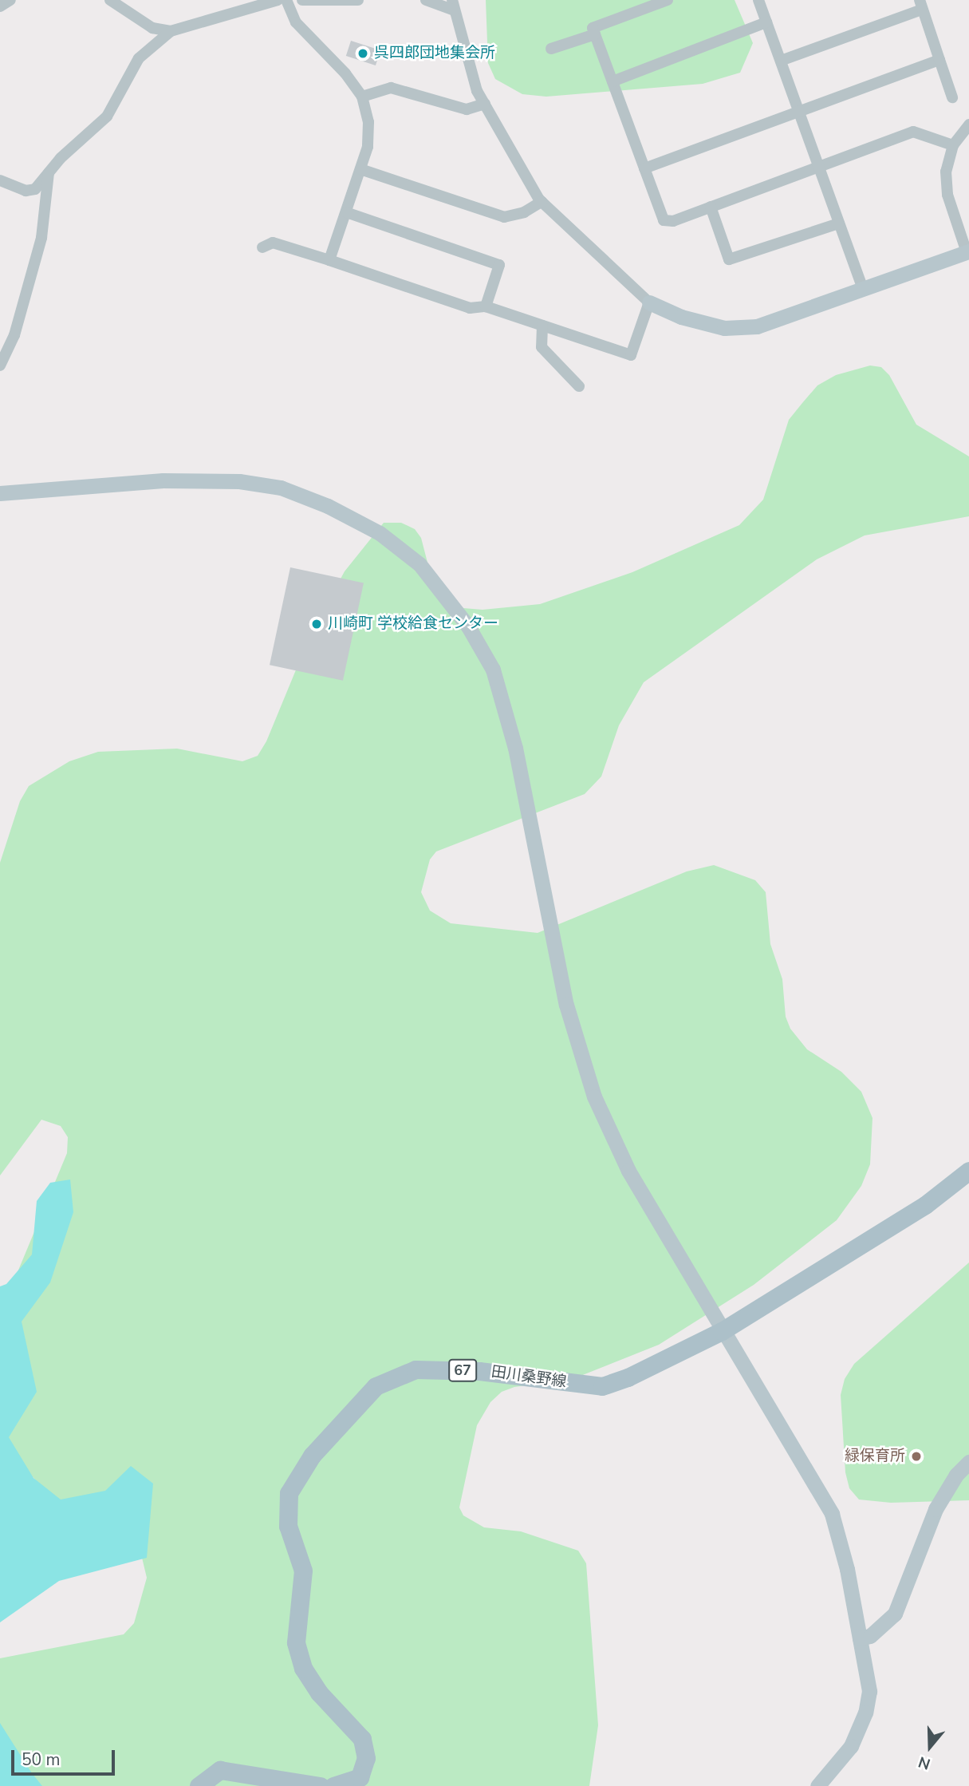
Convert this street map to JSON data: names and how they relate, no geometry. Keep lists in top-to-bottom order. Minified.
{"streets":{"main road":["67","田川桑野線"]},"places":["呉四郎団地集会所","川崎町 学校給食センター","緑保育所"],"scale_bar":"50 m","north":"bottom"}
